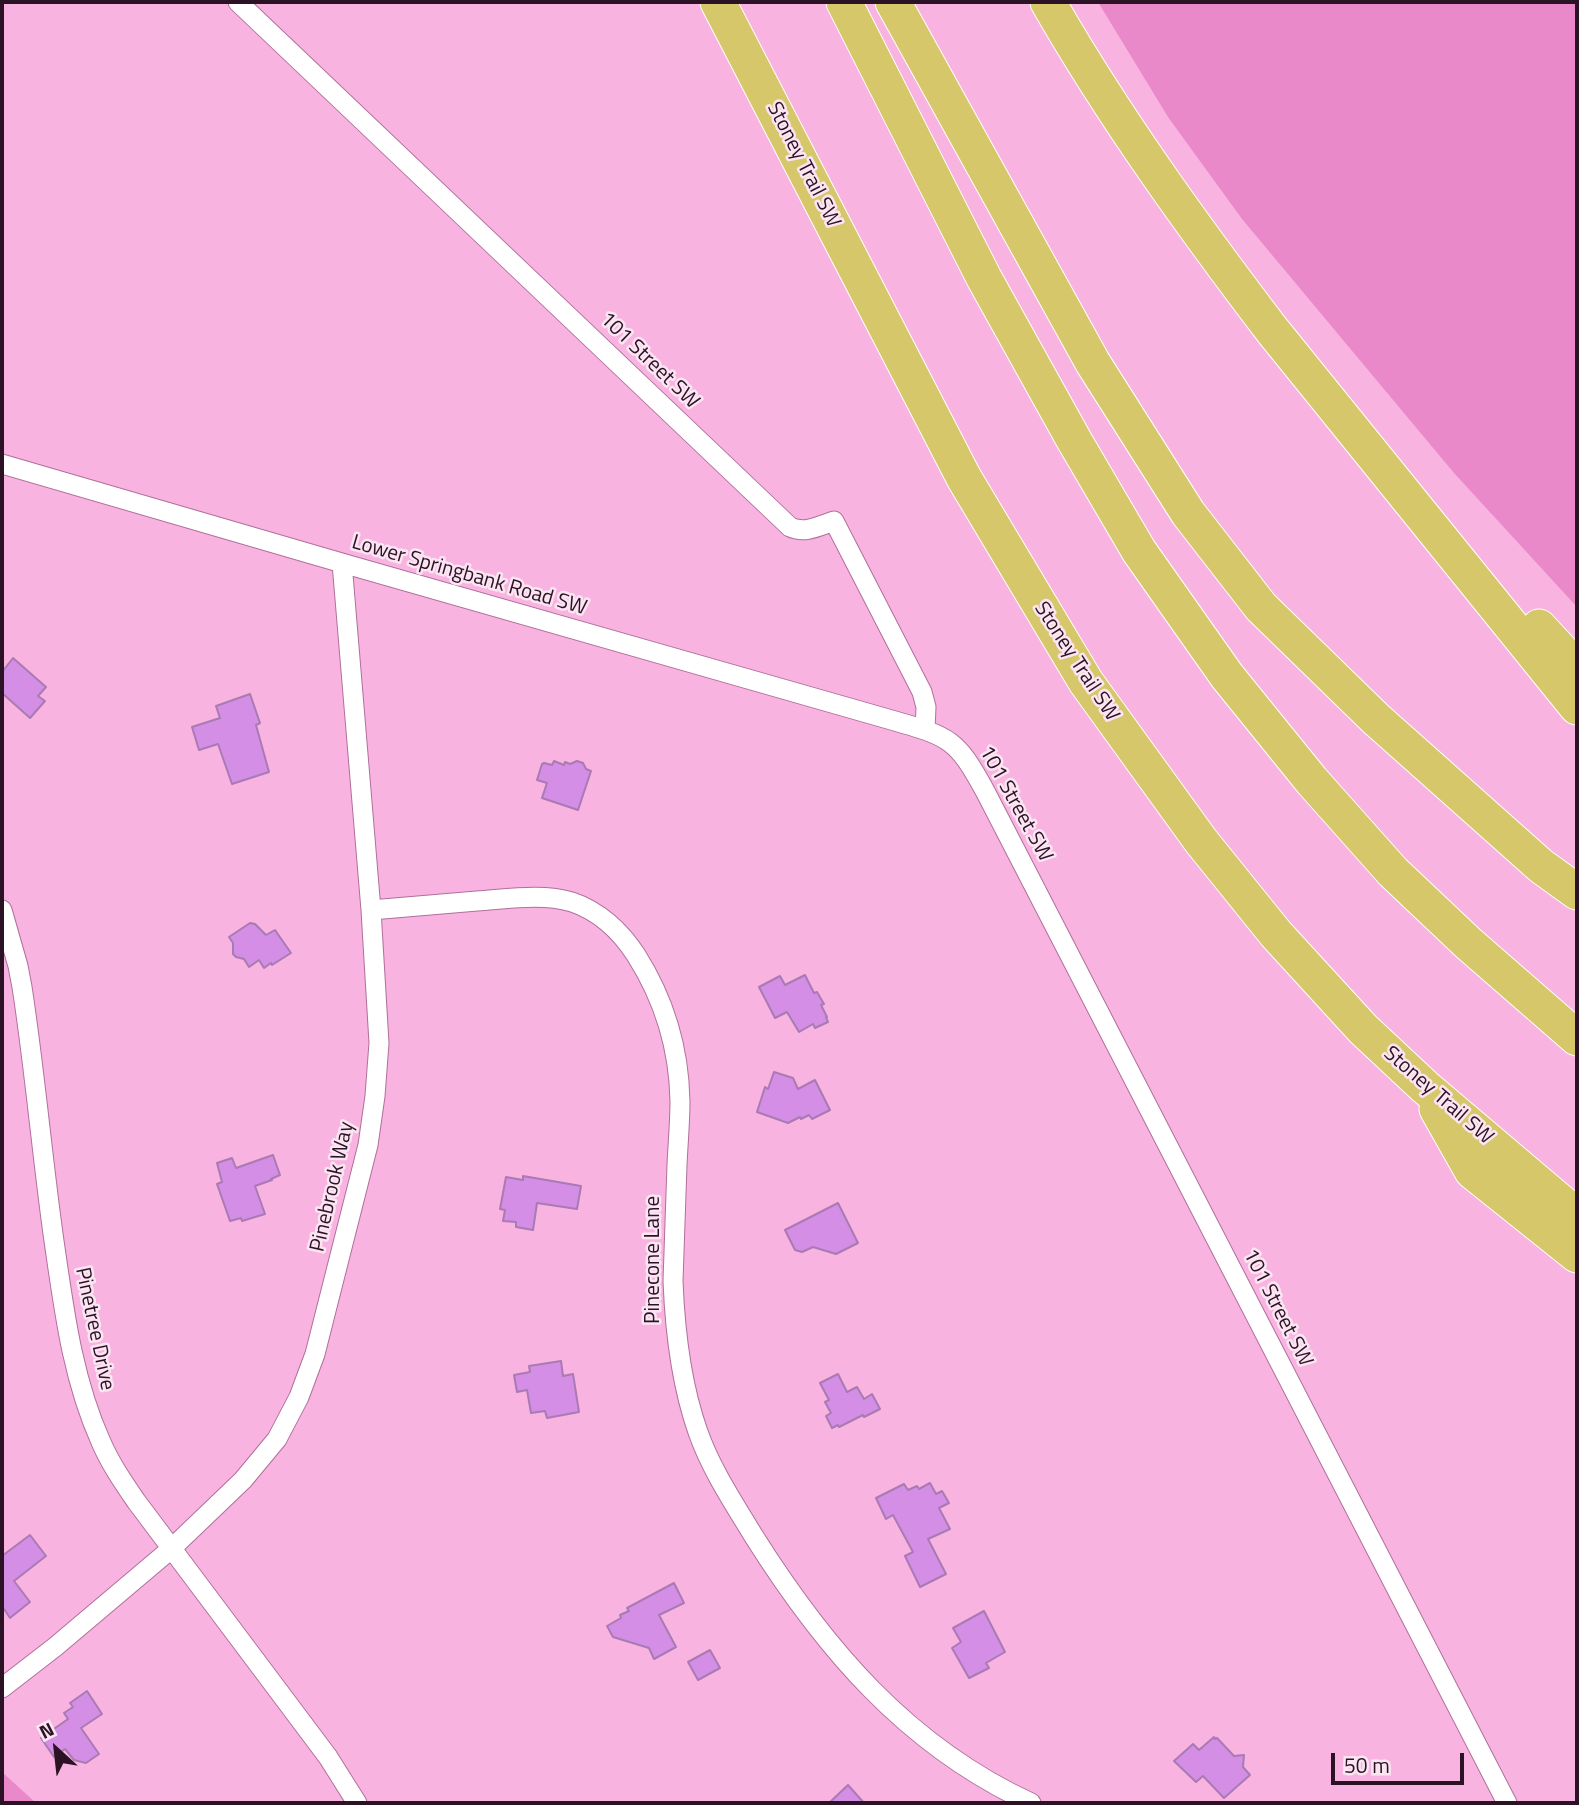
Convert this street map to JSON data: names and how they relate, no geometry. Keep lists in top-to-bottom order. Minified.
{"streets":{"highway":["Stoney Trail SW"],"street":["101 Street SW","Lower Springbank Road SW","Pinebrook Way","Pinecone Lane","Pinetree Drive"]},"crossings":[["101 Street SW","Lower Springbank Road SW"],["Lower Springbank Road SW","Pinebrook Way"],["Pinebrook Way","Pinecone Lane"],["Pinebrook Way","Pinetree Drive"]],"scale_bar":"50 m","north":"top left"}
